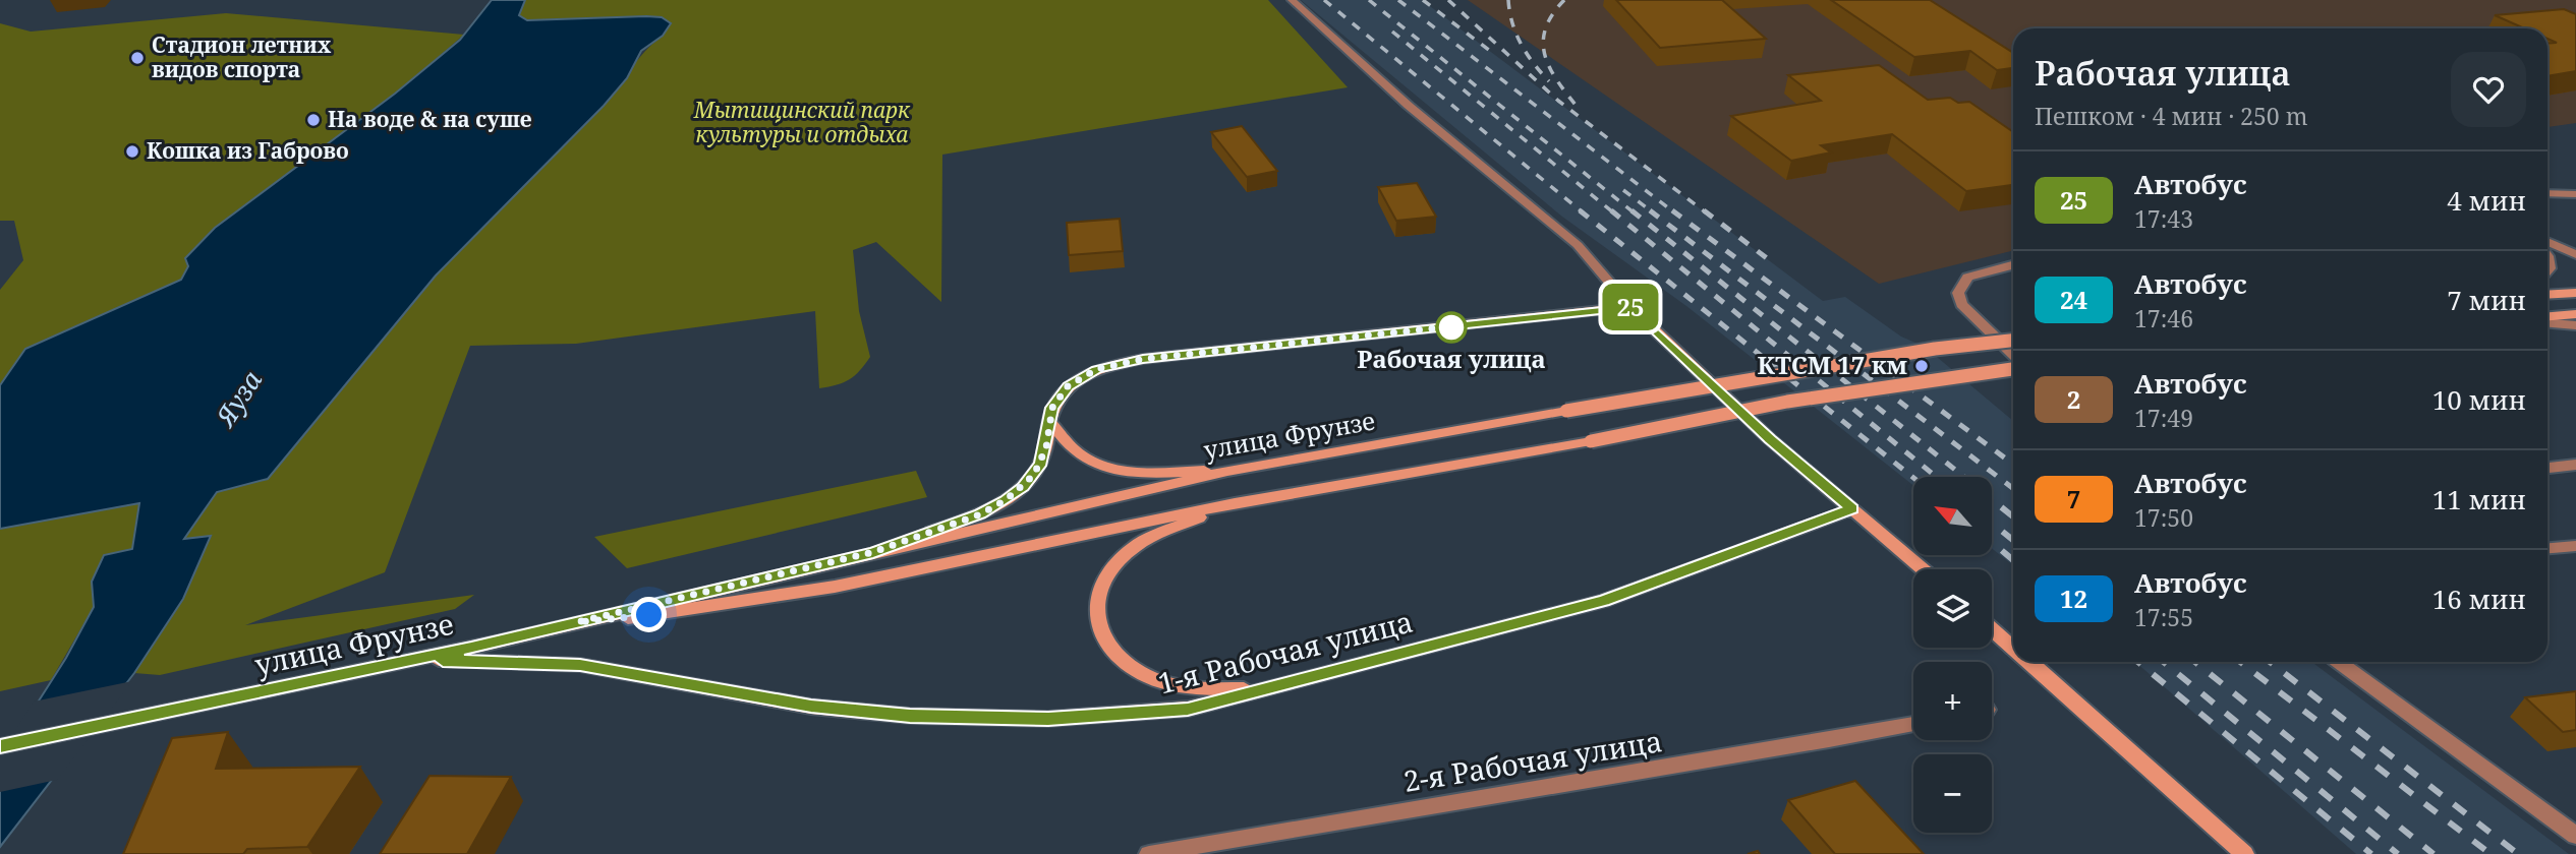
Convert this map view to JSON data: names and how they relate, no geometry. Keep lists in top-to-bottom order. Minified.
{"streets":{"main road":["улица Фрунзе","1-я Рабочая улица"],"street":["2-я Рабочая улица"]},"crossings":[["улица Фрунзе","1-я Рабочая улица"]],"water":["Яуза"],"parks":["Мытищинский парк культуры и отдыха"],"places":["Стадион летних видов спорта","На воде & на суше","Кошка из Габрово","Рабочая улица","КТСМ 17 км"],"lines":["bus line 25"],"north":"top left","page":{"on_map":"25","heading":["Рабочая улица","Пешком · 4 мин · 250 m"],"list":[{"mark":"25","name":"Автобус","note":"17:43","value":"4 мин"},{"mark":"24","name":"Автобус","note":"17:46","value":"7 мин"},{"mark":"2","name":"Автобус","note":"17:49","value":"10 мин"},{"mark":"7","name":"Автобус","note":"17:50","value":"11 мин"},{"mark":"12","name":"Автобус","note":"17:55","value":"16 мин"}],"map_buttons":["+","−"]}}
